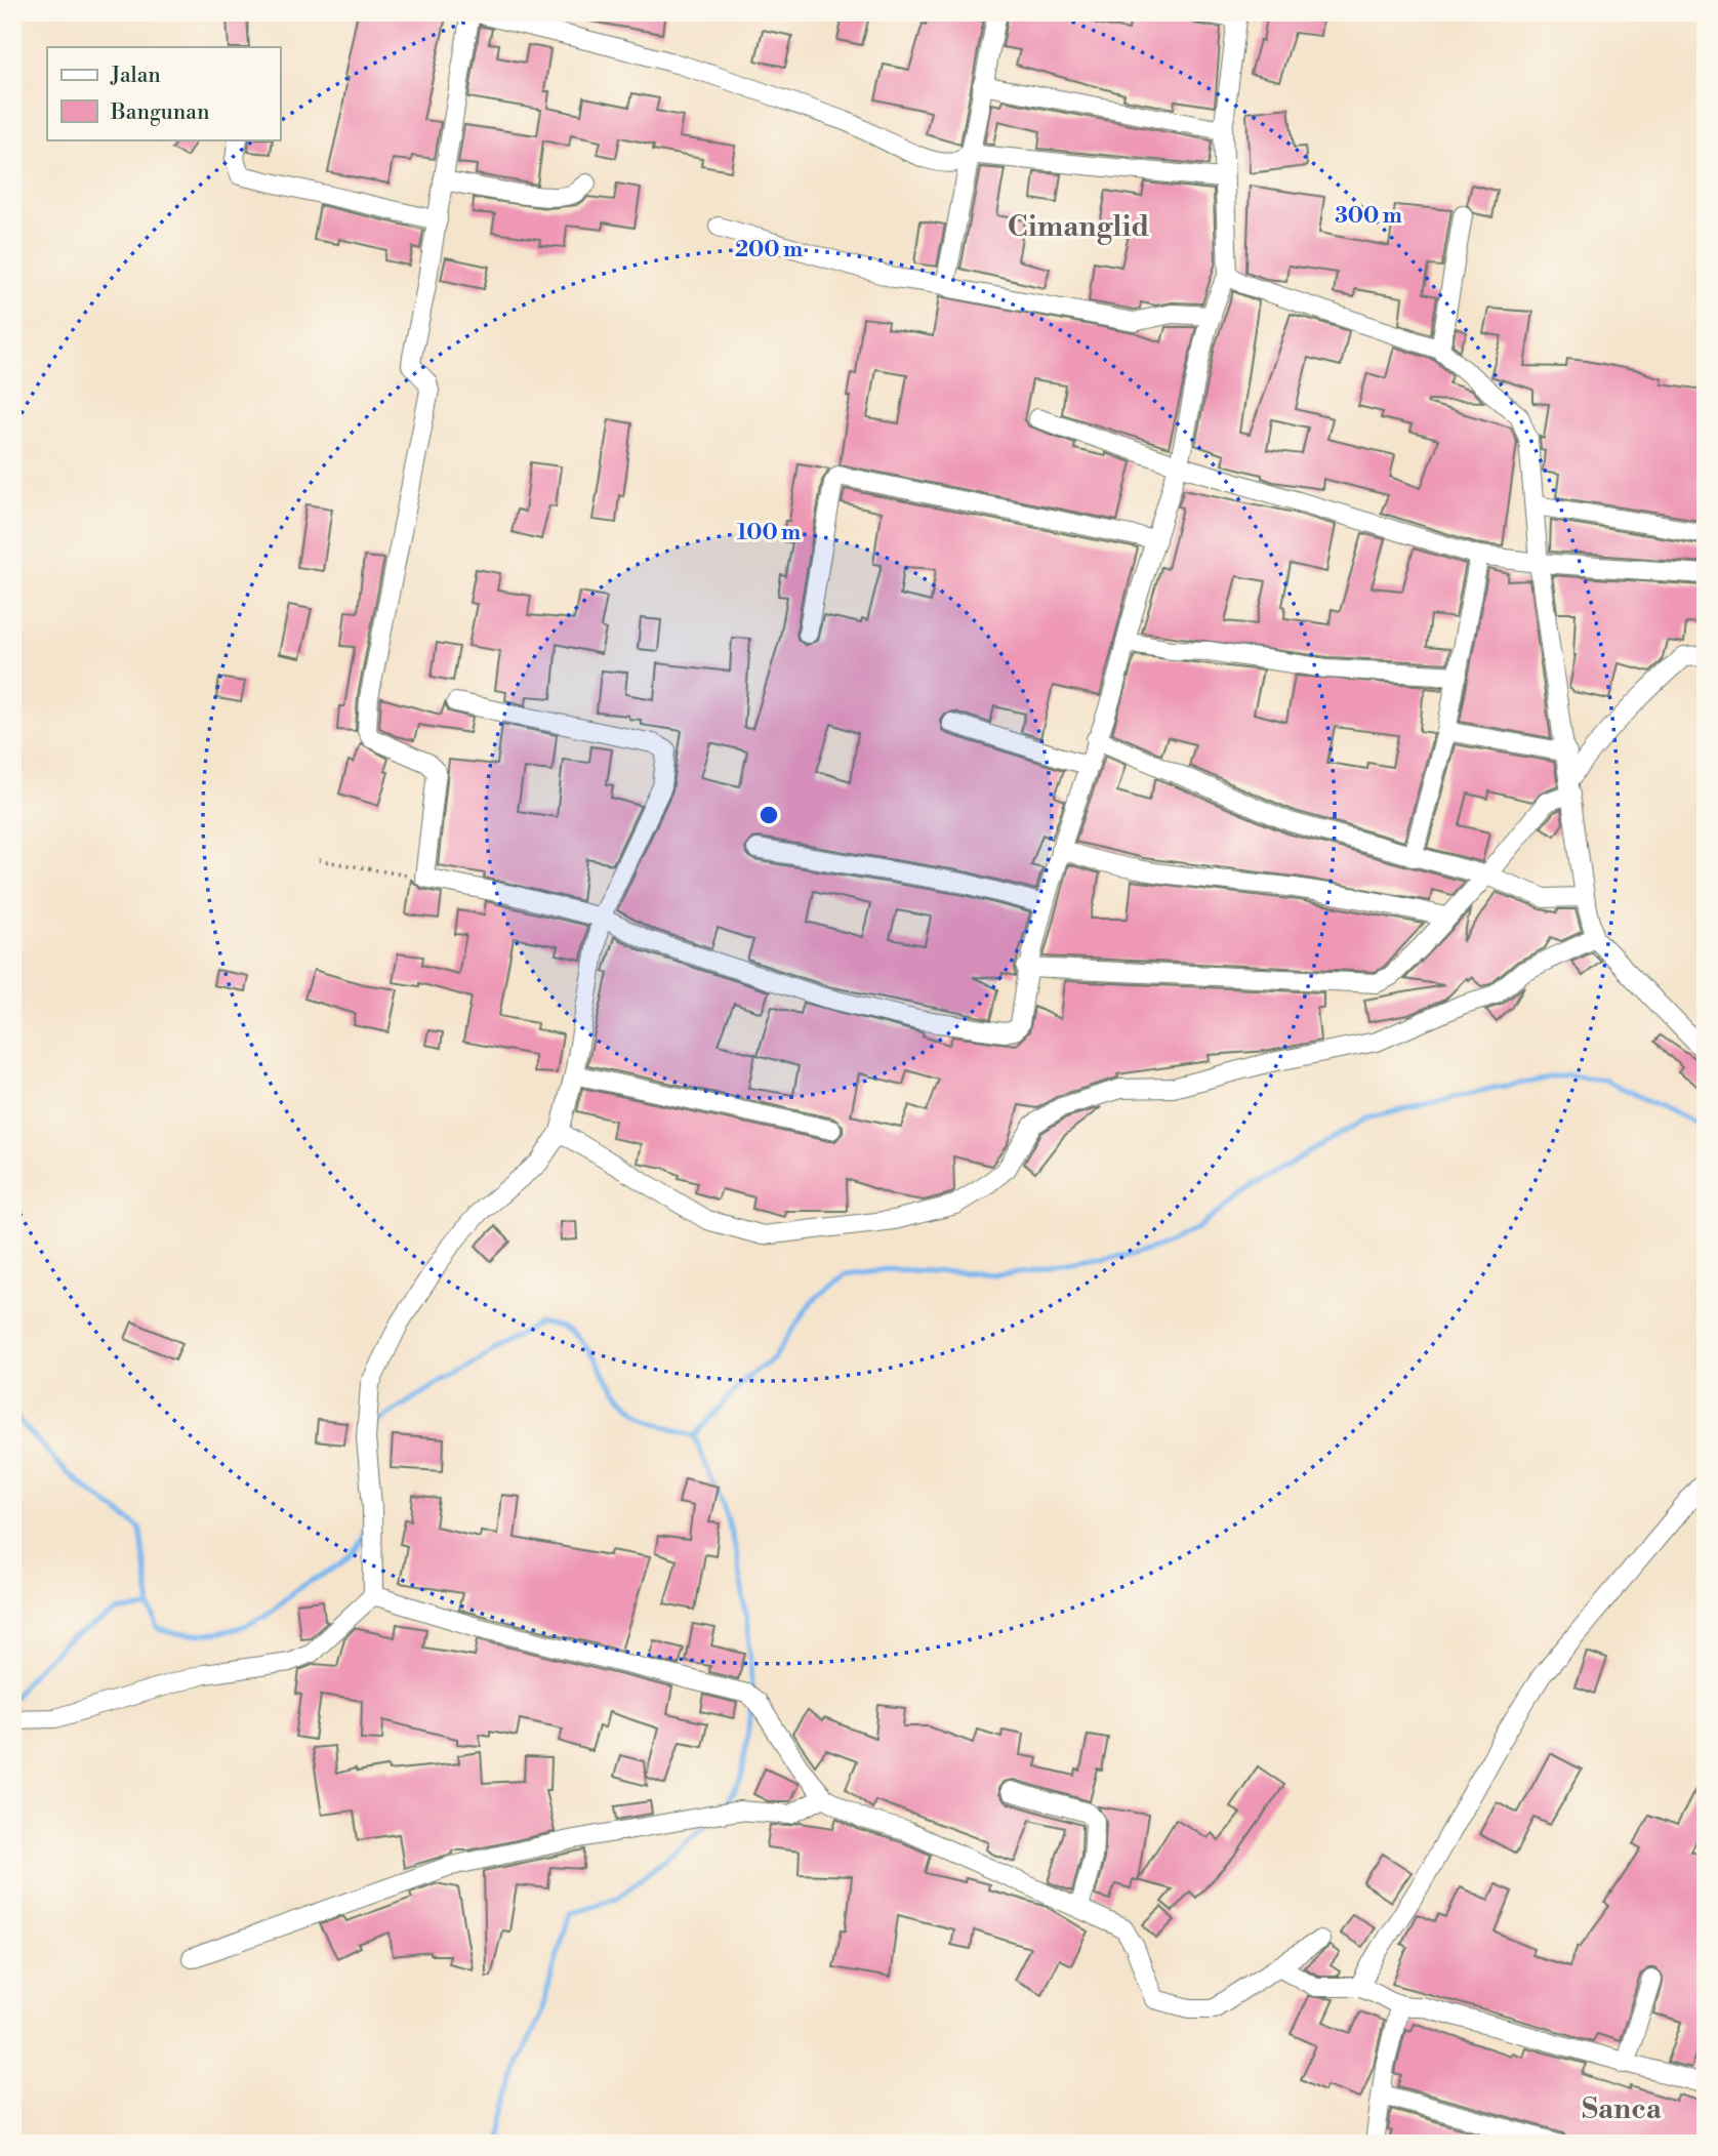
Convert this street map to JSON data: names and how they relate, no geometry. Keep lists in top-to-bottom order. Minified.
{"districts":["Cimanglid","Sanca"],"legend":["Jalan","Bangunan"],"rings":["300 m","200 m","100 m"]}
